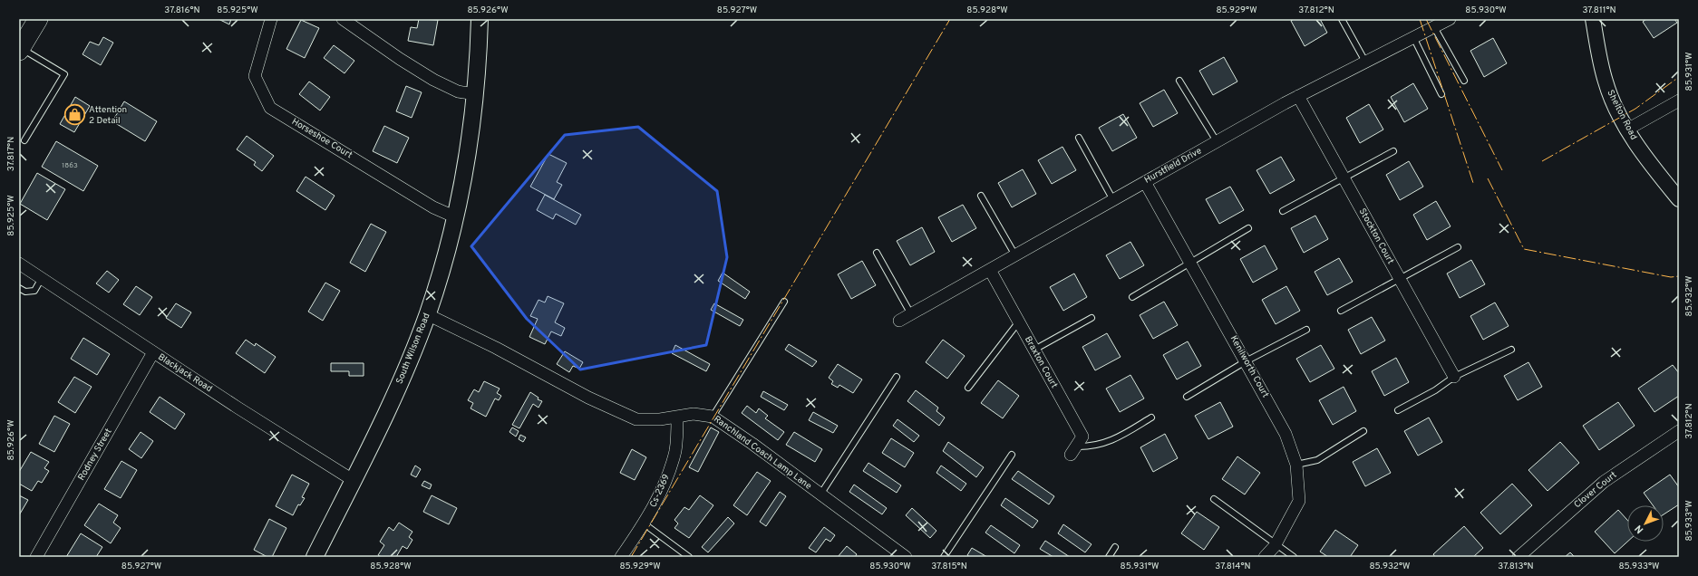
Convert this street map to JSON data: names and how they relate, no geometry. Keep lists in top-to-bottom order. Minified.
{"streets":{"main road":["South Wilson Road"],"street":["Shelton Road","Horseshoe Court","Hurstfield Drive","Stockton Court","Braxton Court","Kenilworth Court","Blackjack Road","Ranchland Coach Lamp Lane","Rodney Street","Clover Court","Cs-2369"]},"crossings":[["Horseshoe Court","South Wilson Road"],["Hurstfield Drive","Stockton Court"],["Hurstfield Drive","Braxton Court"],["Hurstfield Drive","Kenilworth Court"],["South Wilson Road","Blackjack Road"],["South Wilson Road","Ranchland Coach Lamp Lane"],["Blackjack Road","Rodney Street"],["Ranchland Coach Lamp Lane","Cs-2369"]],"places":{"shop":["Attention 2 Detail"]},"house_numbers":["1863"],"north":"bottom left","coordinates":["37.816°N","85.925°W","85.926°W","85.927°W","85.928°W","85.929°W","37.812°N","85.930°W","37.811°N","85.931°W","37.817°N","85.932°W","85.933°W","37.815°N","37.814°N","37.813°N"]}
